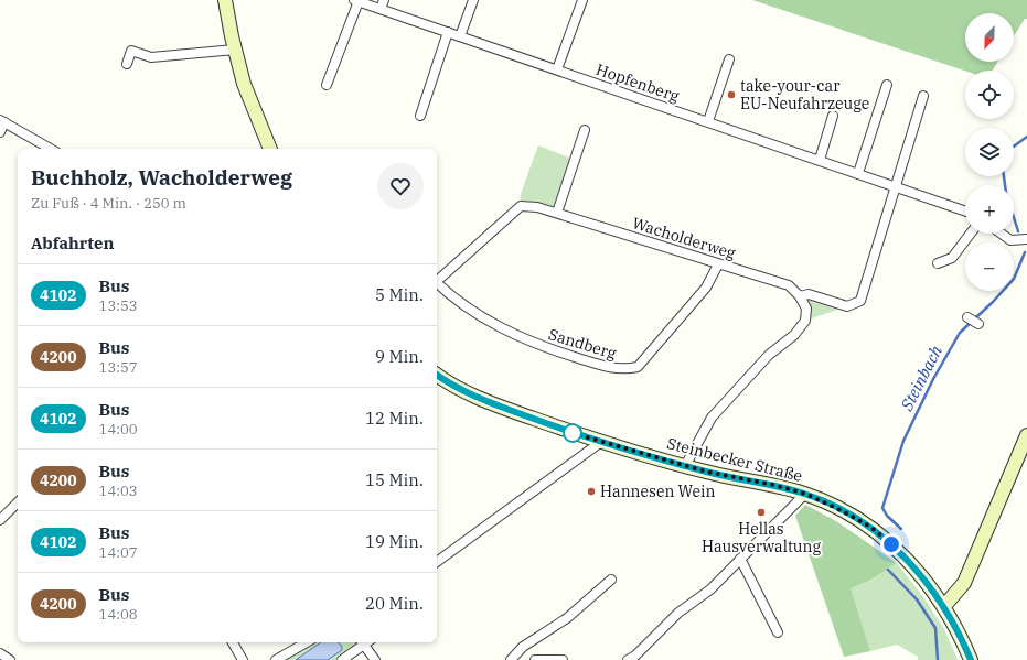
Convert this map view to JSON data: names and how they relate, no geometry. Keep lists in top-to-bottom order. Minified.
{"streets":{"street":["Hopfenberg","Wacholderweg","Sandberg","Steinbecker Straße"]},"crossings":[["Hopfenberg","Wacholderweg"],["Wacholderweg","Sandberg"]],"water":["Steinbach"],"places":["take-your-car EU-Neufahrzeuge","Hannesen Wein","Hellas Hausverwaltung"],"lines":["bus line 4102"],"north":"bottom left","page":{"map_buttons":["+","−"],"heading":[["Buchholz, Wacholderweg","Zu Fuß · 4 Min. · 250 m"],"Abfahrten"],"list":[{"mark":"4102","name":"Bus","note":"13:53","value":"5 Min."},{"mark":"4200","name":"Bus","note":"13:57","value":"9 Min."},{"mark":"4102","name":"Bus","note":"14:00","value":"12 Min."},{"mark":"4200","name":"Bus","note":"14:03","value":"15 Min."},{"mark":"4102","name":"Bus","note":"14:07","value":"19 Min."},{"mark":"4200","name":"Bus","note":"14:08","value":"20 Min."}]}}
